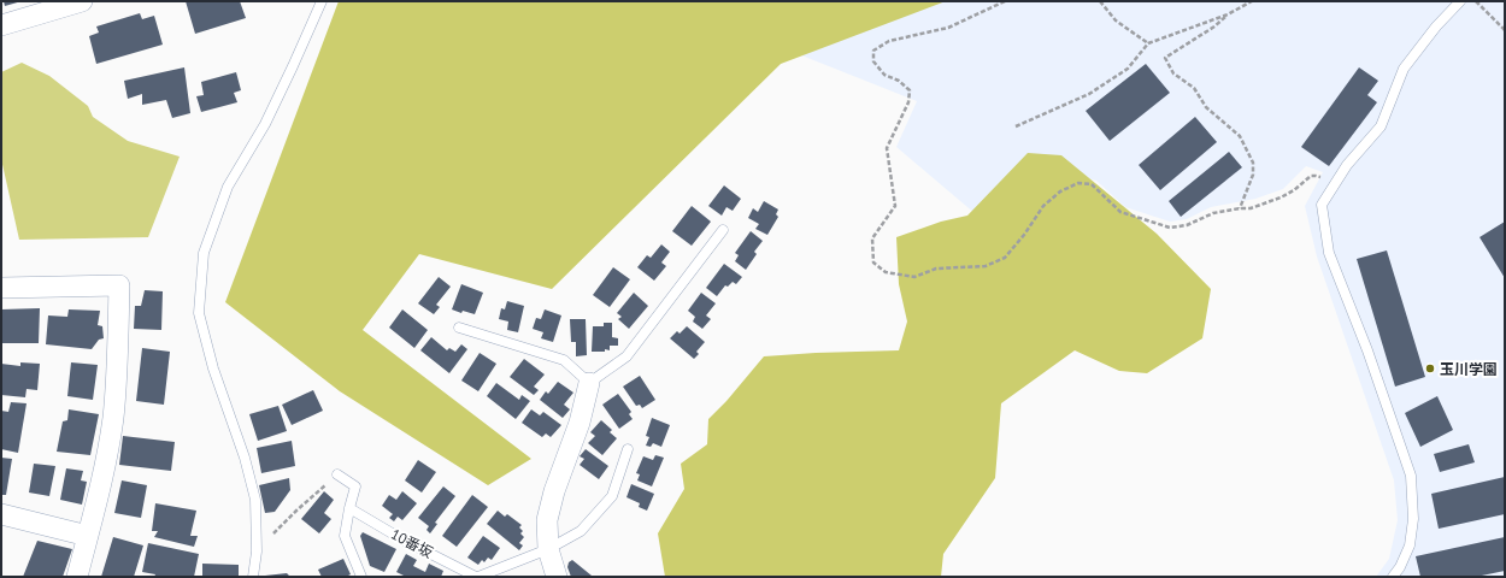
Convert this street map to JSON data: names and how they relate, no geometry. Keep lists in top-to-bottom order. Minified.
{"streets":{"lane":["10番坂"]},"places":["玉川学園"]}
